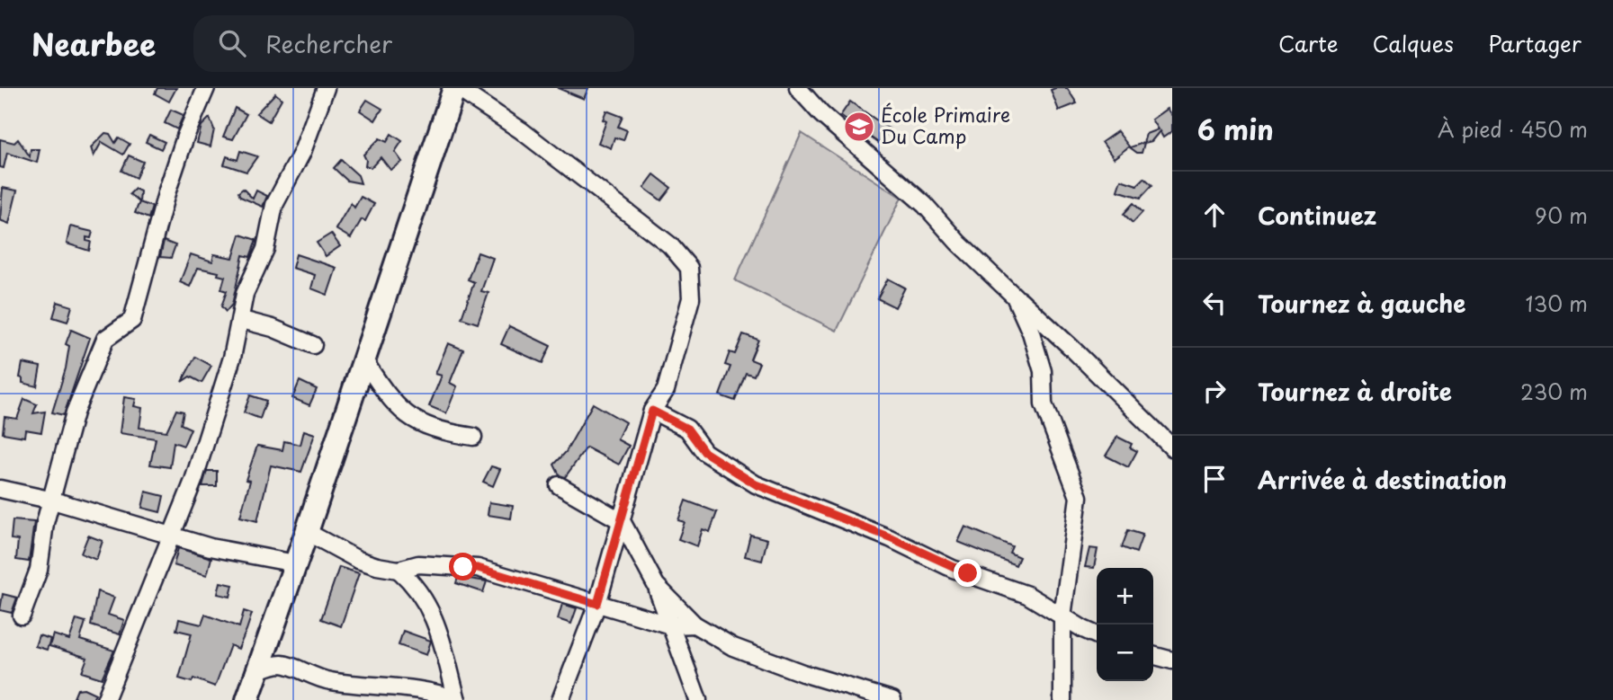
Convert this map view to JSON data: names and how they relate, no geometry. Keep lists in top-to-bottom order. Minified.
{"places":{"school or university":["École Primaire Du Camp"]},"page":{"header":"Nearbee","search":"Rechercher","nav":["Carte","Calques","Partager"],"heading":["6 min","À pied · 450 m"],"list":[["Continuez","90 m"],["Tournez à gauche","130 m"],["Tournez à droite","230 m"],"Arrivée à destination"],"map_buttons":["+","−"]}}
